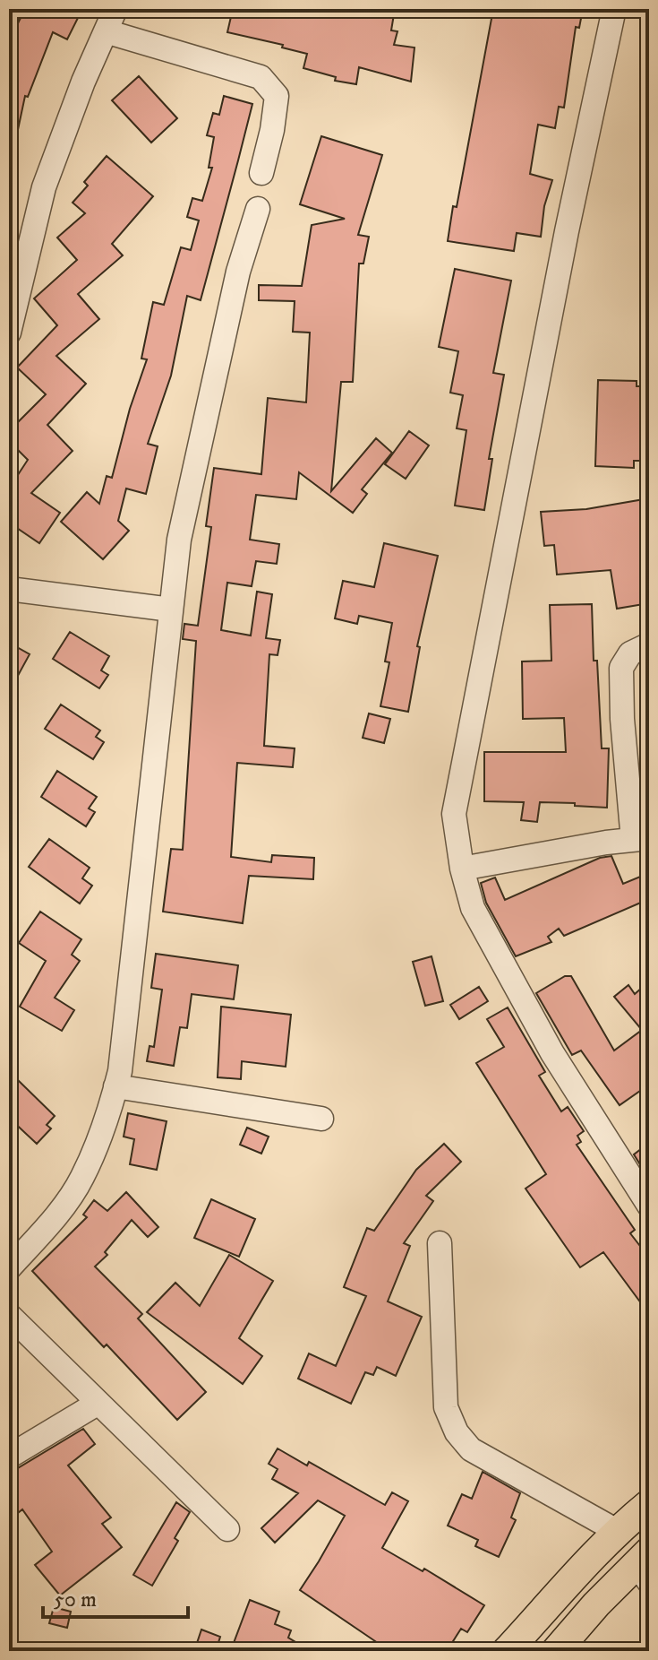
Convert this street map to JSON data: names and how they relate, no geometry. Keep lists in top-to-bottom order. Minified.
{"scale_bar":"50 m"}
